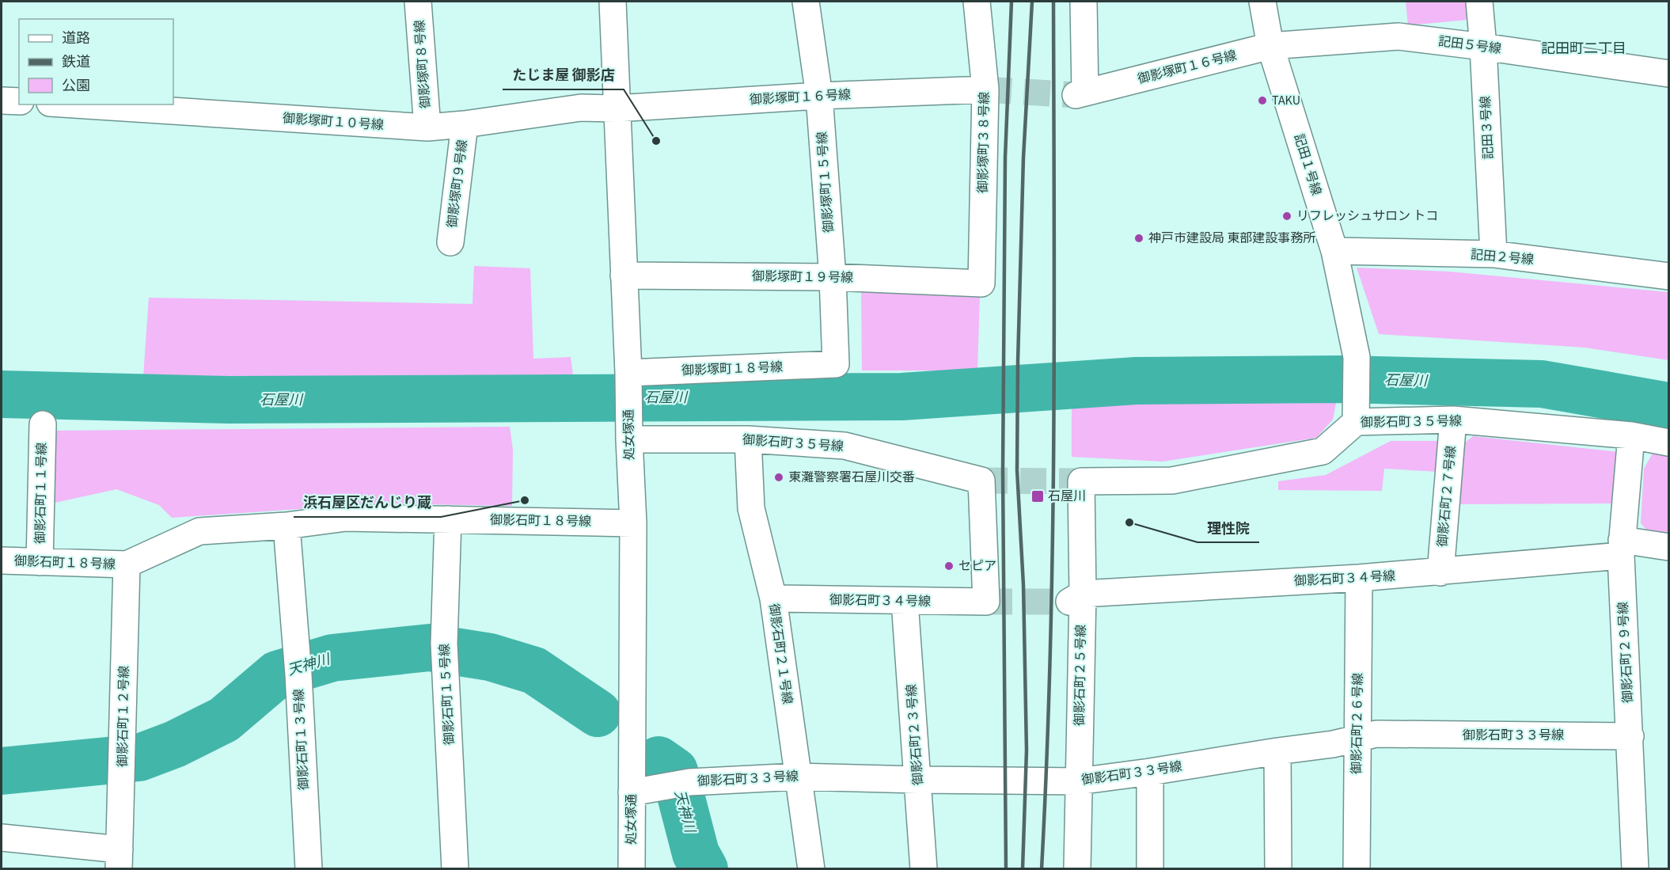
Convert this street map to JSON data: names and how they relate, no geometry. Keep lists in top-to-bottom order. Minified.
{"streets":{"street":["記田５号線","御影塚町８号線","御影塚町１６号線","御影塚町１０号線","記田３号線","御影塚町３８号線","記田１号線","御影塚町１５号線","御影塚町９号線","記田２号線","御影塚町１９号線","御影塚町１８号線","御影石町３５号線","処女塚通","御影石町１１号線","御影石町２７号線","御影石町１８号線","御影石町３４号線","御影石町２９号線","御影石町２１号線","御影石町２５号線","御影石町１５号線","御影石町１２号線","御影石町２６号線","御影石町２３号線","御影石町３３号線","御影石町１３号線"]},"crossings":[["記田５号線","御影塚町１６号線"],["記田５号線","記田３号線"],["記田５号線","記田１号線"],["御影塚町８号線","御影塚町１０号線"],["御影塚町１６号線","御影塚町１０号線"],["御影塚町１６号線","御影塚町３８号線"],["御影塚町１６号線","記田１号線"],["御影塚町１６号線","御影塚町１５号線"],["御影塚町１６号線","処女塚通"],["御影塚町１０号線","御影塚町９号線"],["御影塚町１０号線","処女塚通"],["記田３号線","記田２号線"],["御影塚町３８号線","御影塚町１９号線"],["記田１号線","記田２号線"],["記田１号線","御影石町３５号線"],["御影塚町１５号線","御影塚町１９号線"],["御影塚町１５号線","御影塚町１８号線"],["御影塚町１９号線","処女塚通"],["御影塚町１８号線","処女塚通"],["御影石町３５号線","処女塚通"],["御影石町３５号線","御影石町２７号線"],["御影石町３５号線","御影石町３４号線"],["御影石町３５号線","御影石町２９号線"],["御影石町３５号線","御影石町２１号線"],["御影石町３５号線","御影石町２５号線"],["処女塚通","御影石町１８号線"],["処女塚通","御影石町３３号線"],["御影石町１１号線","御影石町１８号線"],["御影石町２７号線","御影石町３４号線"],["御影石町１８号線","御影石町１５号線"],["御影石町１８号線","御影石町１２号線"],["御影石町１８号線","御影石町１３号線"],["御影石町３４号線","御影石町２９号線"],["御影石町３４号線","御影石町２１号線"],["御影石町３４号線","御影石町２５号線"],["御影石町３４号線","御影石町２６号線"],["御影石町３４号線","御影石町２３号線"],["御影石町２９号線","御影石町３３号線"],["御影石町２１号線","御影石町３３号線"],["御影石町２５号線","御影石町３３号線"],["御影石町２６号線","御影石町３３号線"],["御影石町２３号線","御影石町３３号線"]],"districts":["記田町二丁目"],"water":["石屋川","天神川"],"places":{"other":["TAKU","たじま屋 御影店","リフレッシュサロン トコ","神戸市建設局 東部建設事務所","東灘警察署石屋川交番","浜石屋区だんじり蔵","理性院","セピア"],"transit":["石屋川"]},"legend":["道路","鉄道","公園"]}
